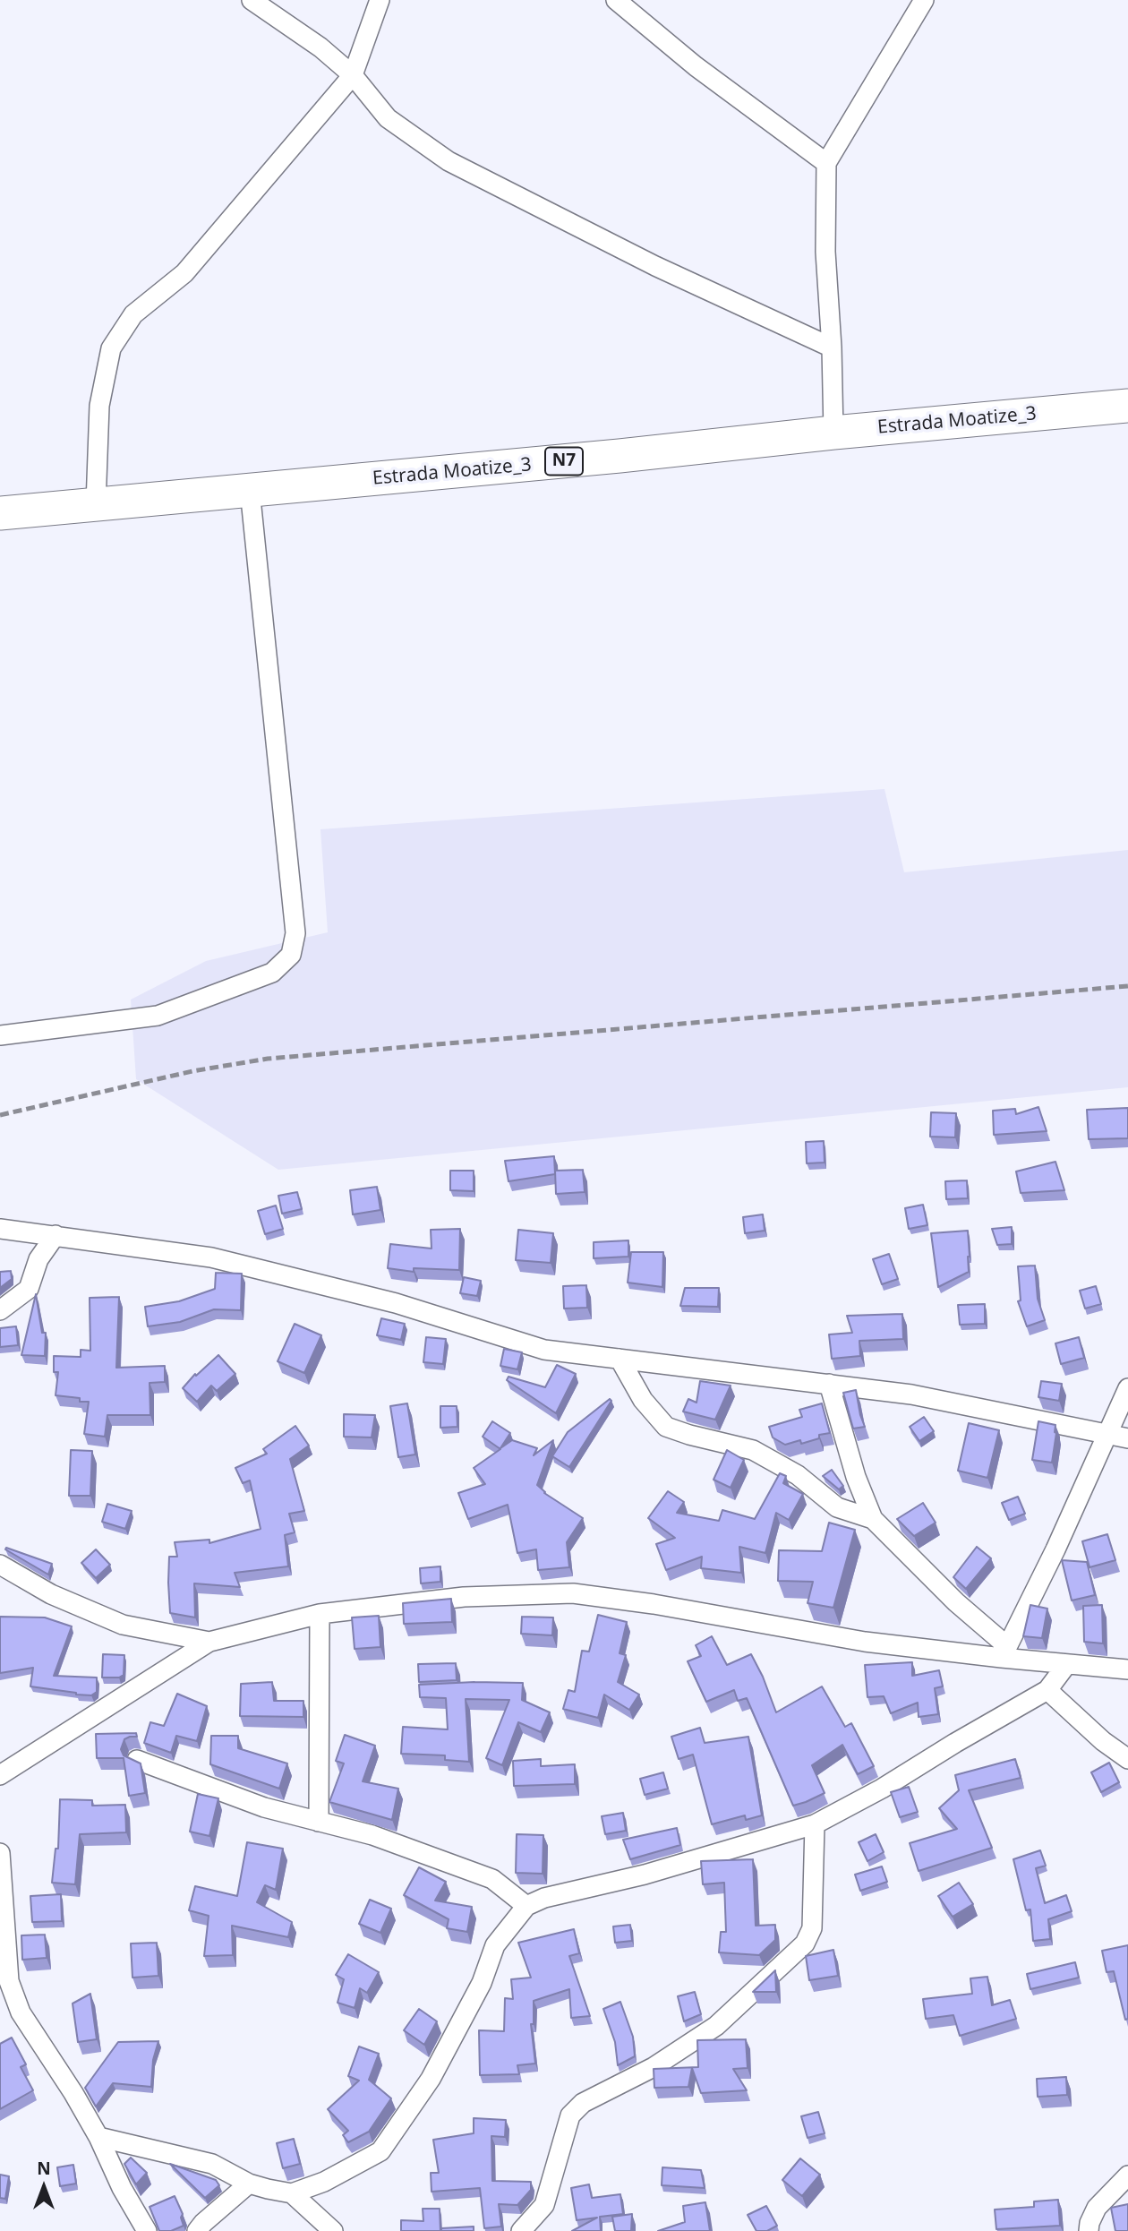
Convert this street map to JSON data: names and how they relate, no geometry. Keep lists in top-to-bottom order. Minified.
{"streets":{"highway":["Estrada Moatize_3","N7"]},"north":"top"}
